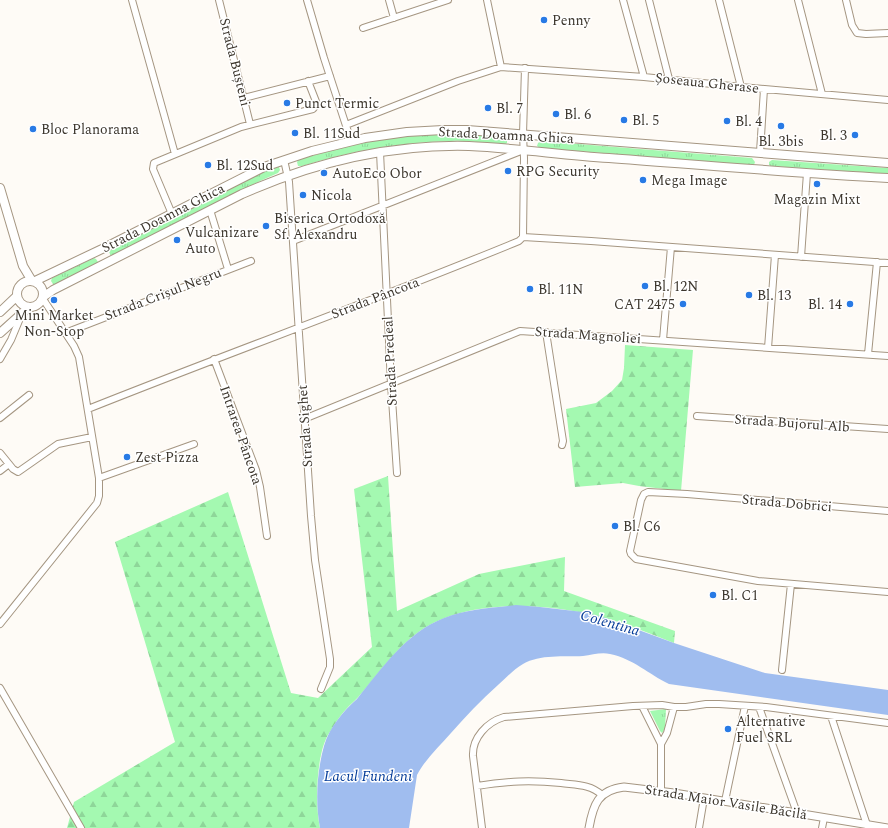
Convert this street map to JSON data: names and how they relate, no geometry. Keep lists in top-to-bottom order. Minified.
{"streets":{"main road":["Strada Doamna Ghica"],"street":["Strada Bușteni","Șoseaua Gherase","Strada Crișul Negru","Strada Pâncota","Strada Magnoliei","Strada Predeal","Strada Bujorul Alb","Strada Sighet","Intrarea Pâncota","Strada Dobrici","Strada Maior Vasile Băcilă"]},"crossings":[["Strada Doamna Ghica","Strada Crișul Negru"],["Strada Doamna Ghica","Strada Predeal"],["Strada Doamna Ghica","Strada Sighet"],["Strada Pâncota","Strada Predeal"],["Strada Pâncota","Strada Sighet"],["Strada Pâncota","Intrarea Pâncota"],["Strada Magnoliei","Strada Predeal"],["Strada Magnoliei","Strada Sighet"]],"water":["Colentina","Lacul Fundeni"],"places":["Penny","Punct Termic","Bl. 7","Bl. 6","Bl. 5","Bl. 4","Bl. 3bis","Bloc Planorama","Bl. 11Sud","Bl. 3","Bl. 12Sud","RPG Security","AutoEco Obor","Mega Image","Magazin Mixt","Nicola","Biserica Ortodoxă Sf. Alexandru","Vulcanizare Auto","Bl. 12N","Bl. 11N","Bl. 13","Mini Market Non-Stop","CAT 2475","Bl. 14","Zest Pizza","Bl. C6","Bl. C1","Alternative Fuel SRL"]}
